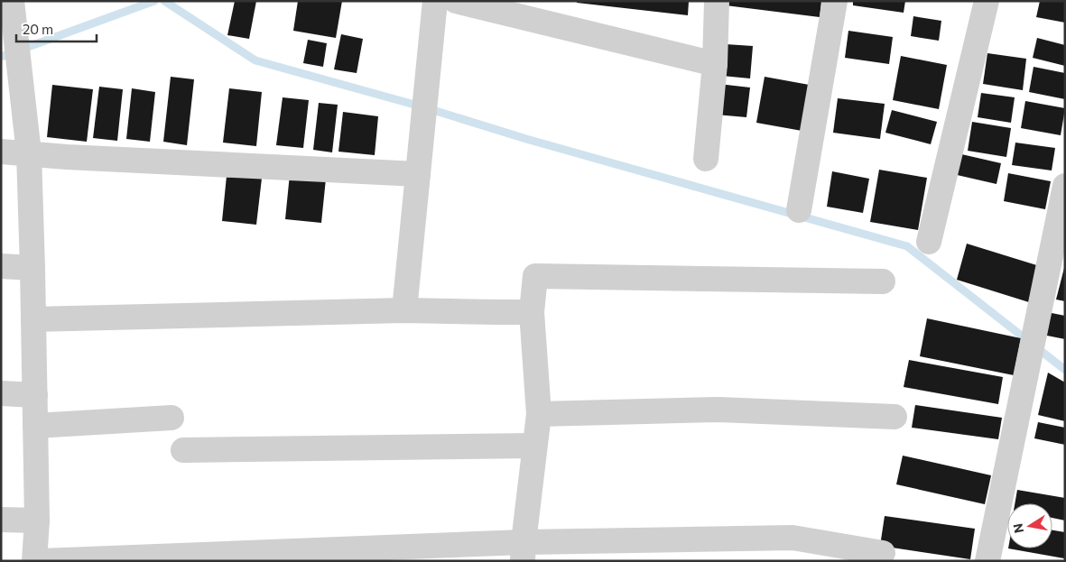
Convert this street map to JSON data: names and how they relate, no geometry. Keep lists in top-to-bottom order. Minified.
{"scale_bar":"20 m","north":"left"}
